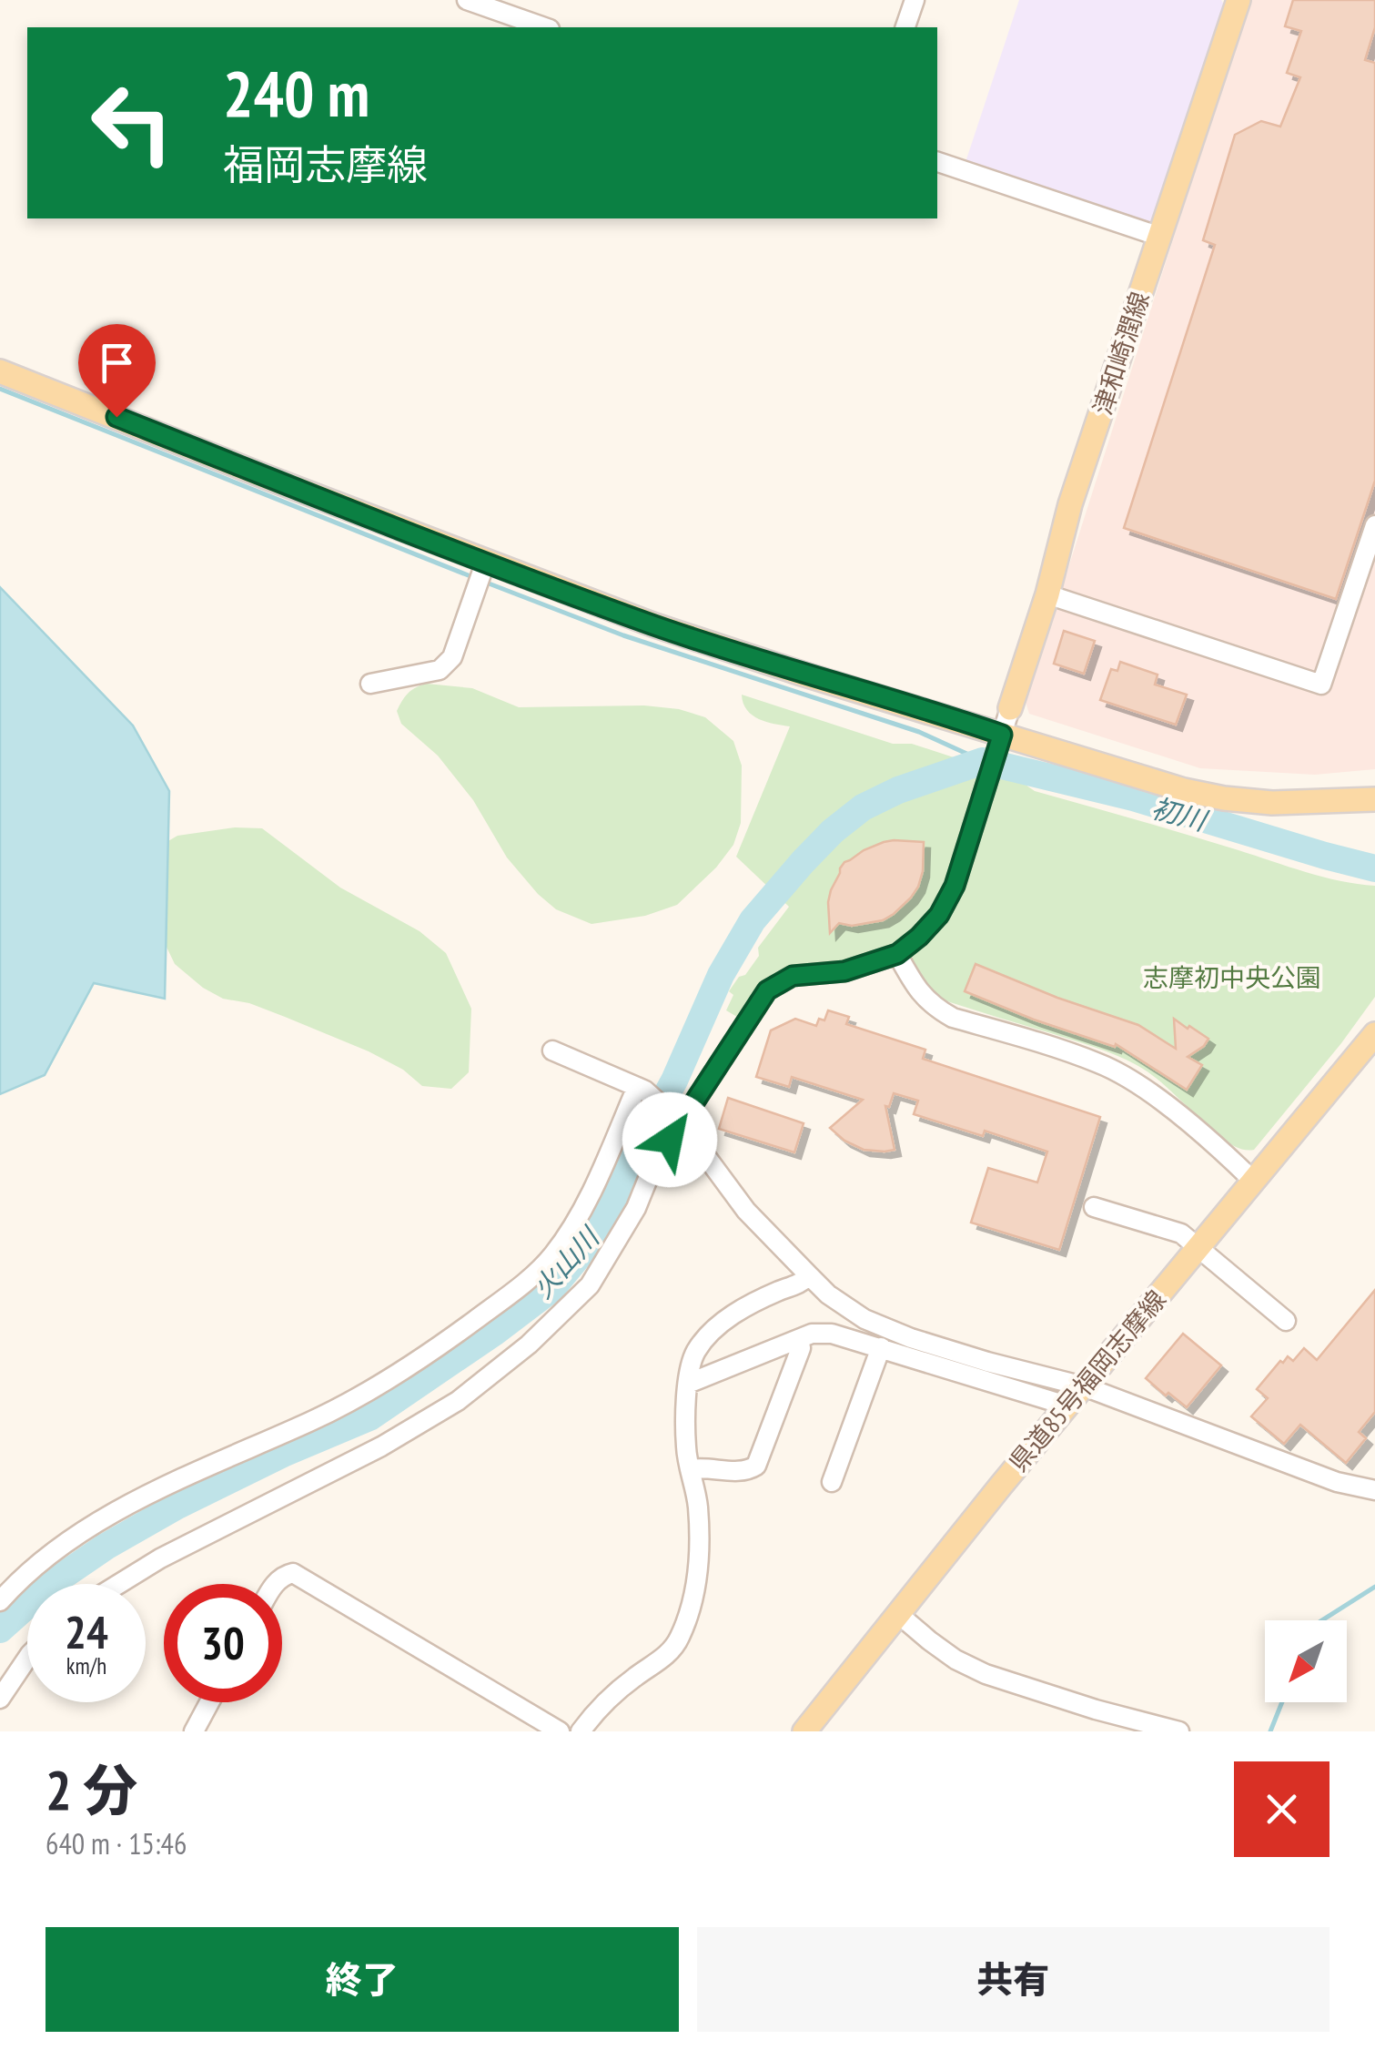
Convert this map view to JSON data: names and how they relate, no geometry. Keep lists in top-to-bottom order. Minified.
{"streets":{"main road":["津和崎潤線","県道85号福岡志摩線"]},"water":["初川","火山川"],"parks":["志摩初中央公園"],"north":"bottom left","page":{"turn":["240 m","福岡志摩線"],"speed":"24 km/h","limit":"30","heading":["2 分","640 m · 15:46"],"buttons":["終了","共有"]}}
